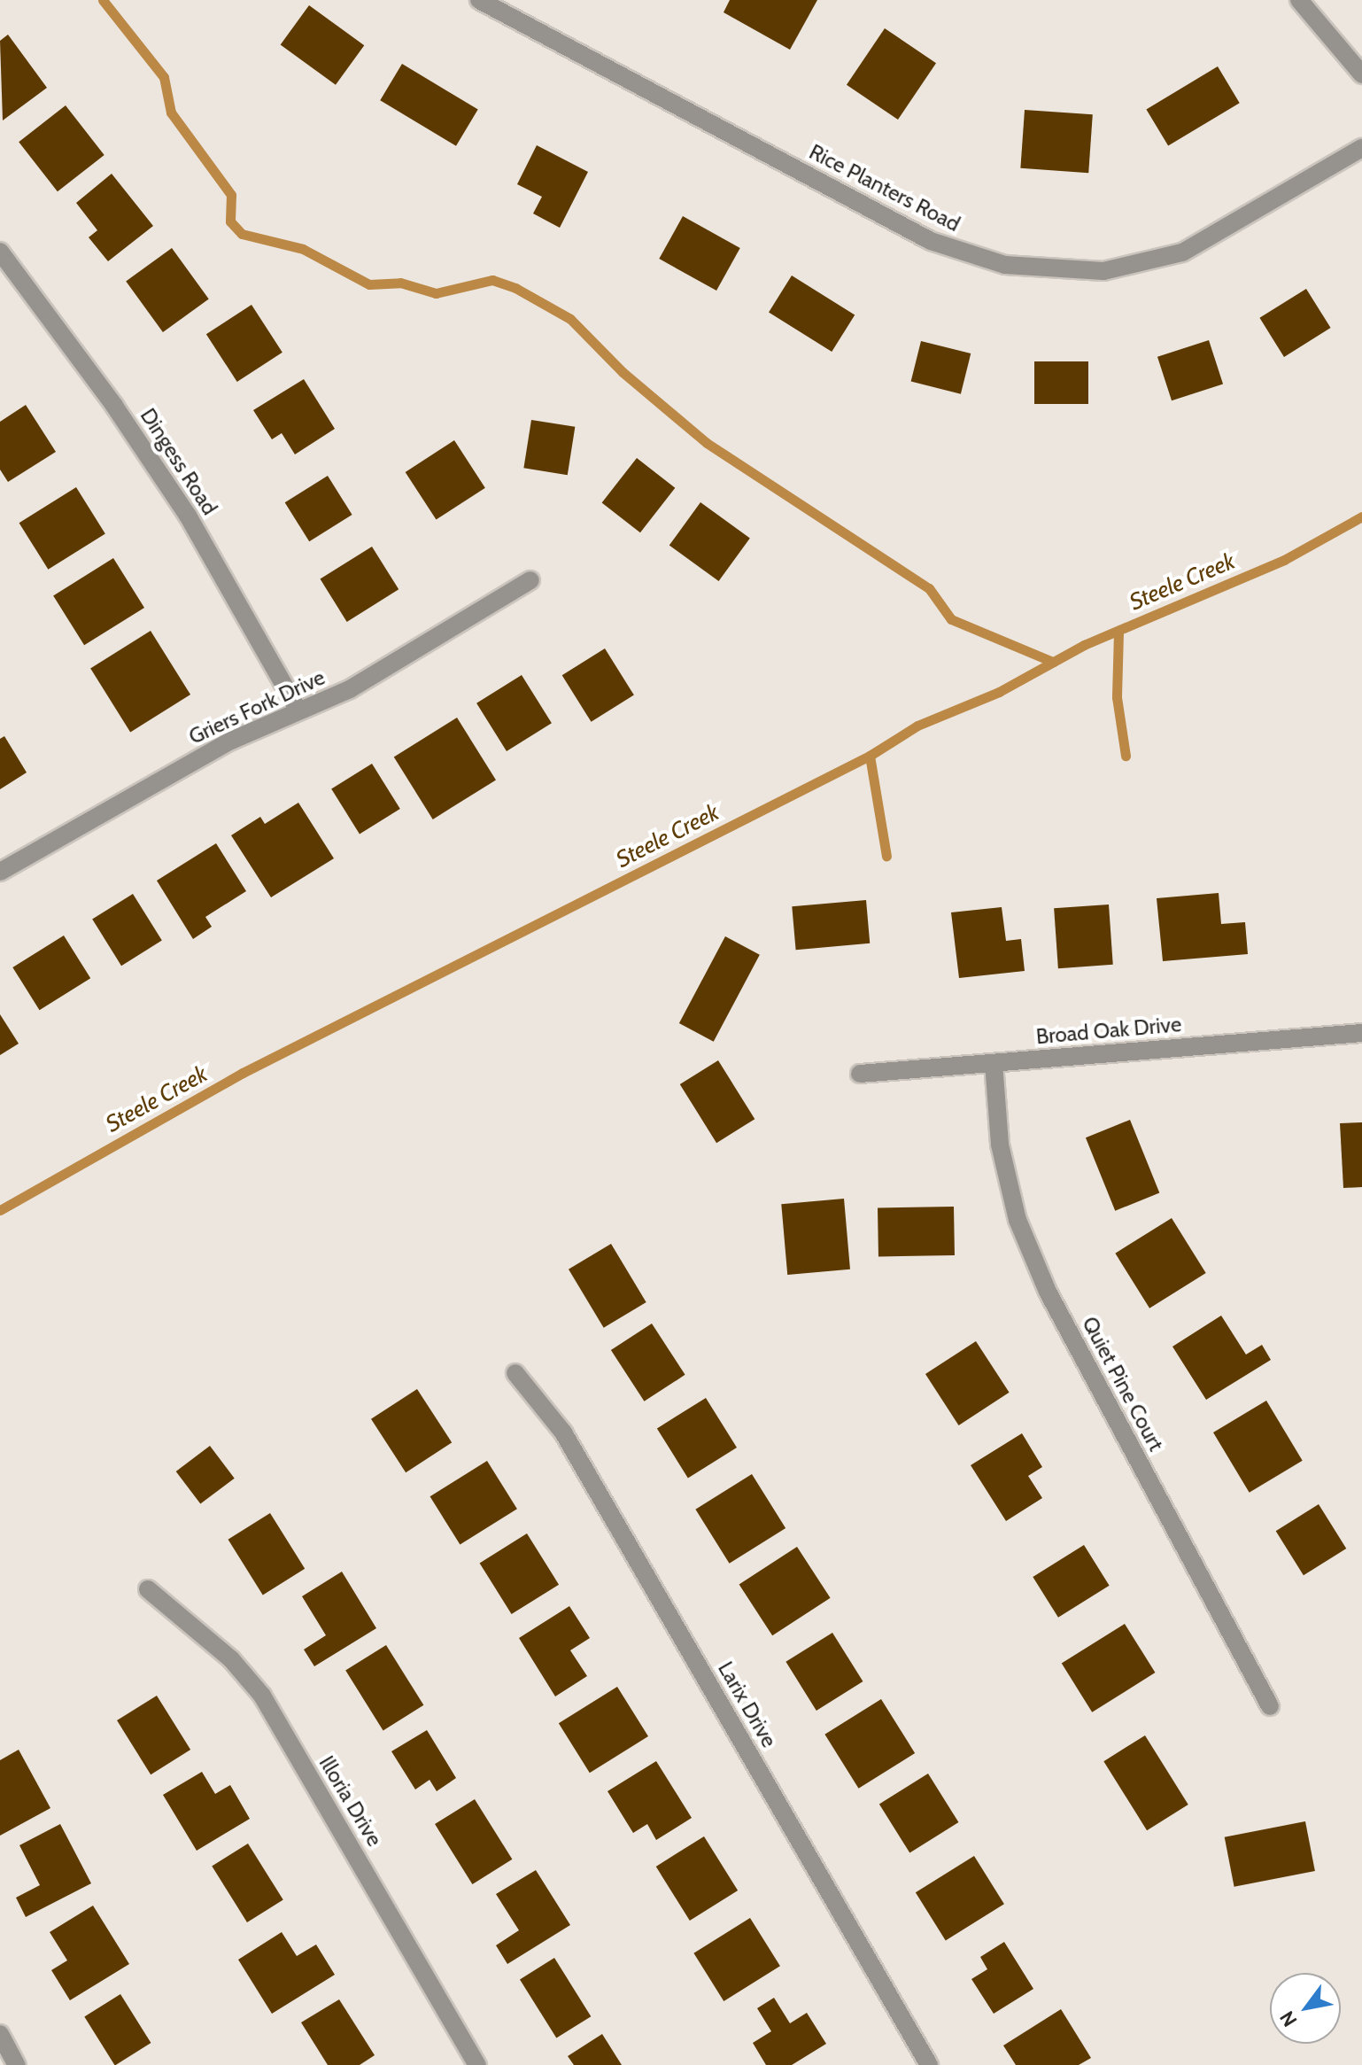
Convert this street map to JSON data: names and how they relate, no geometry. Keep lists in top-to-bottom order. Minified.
{"streets":{"street":["Rice Planters Road","Dingess Road","Griers Fork Drive","Broad Oak Drive","Quiet Pine Court","Larix Drive","Illoria Drive"]},"crossings":[["Dingess Road","Griers Fork Drive"],["Broad Oak Drive","Quiet Pine Court"]],"water":["Steele Creek"],"north":"bottom left"}
